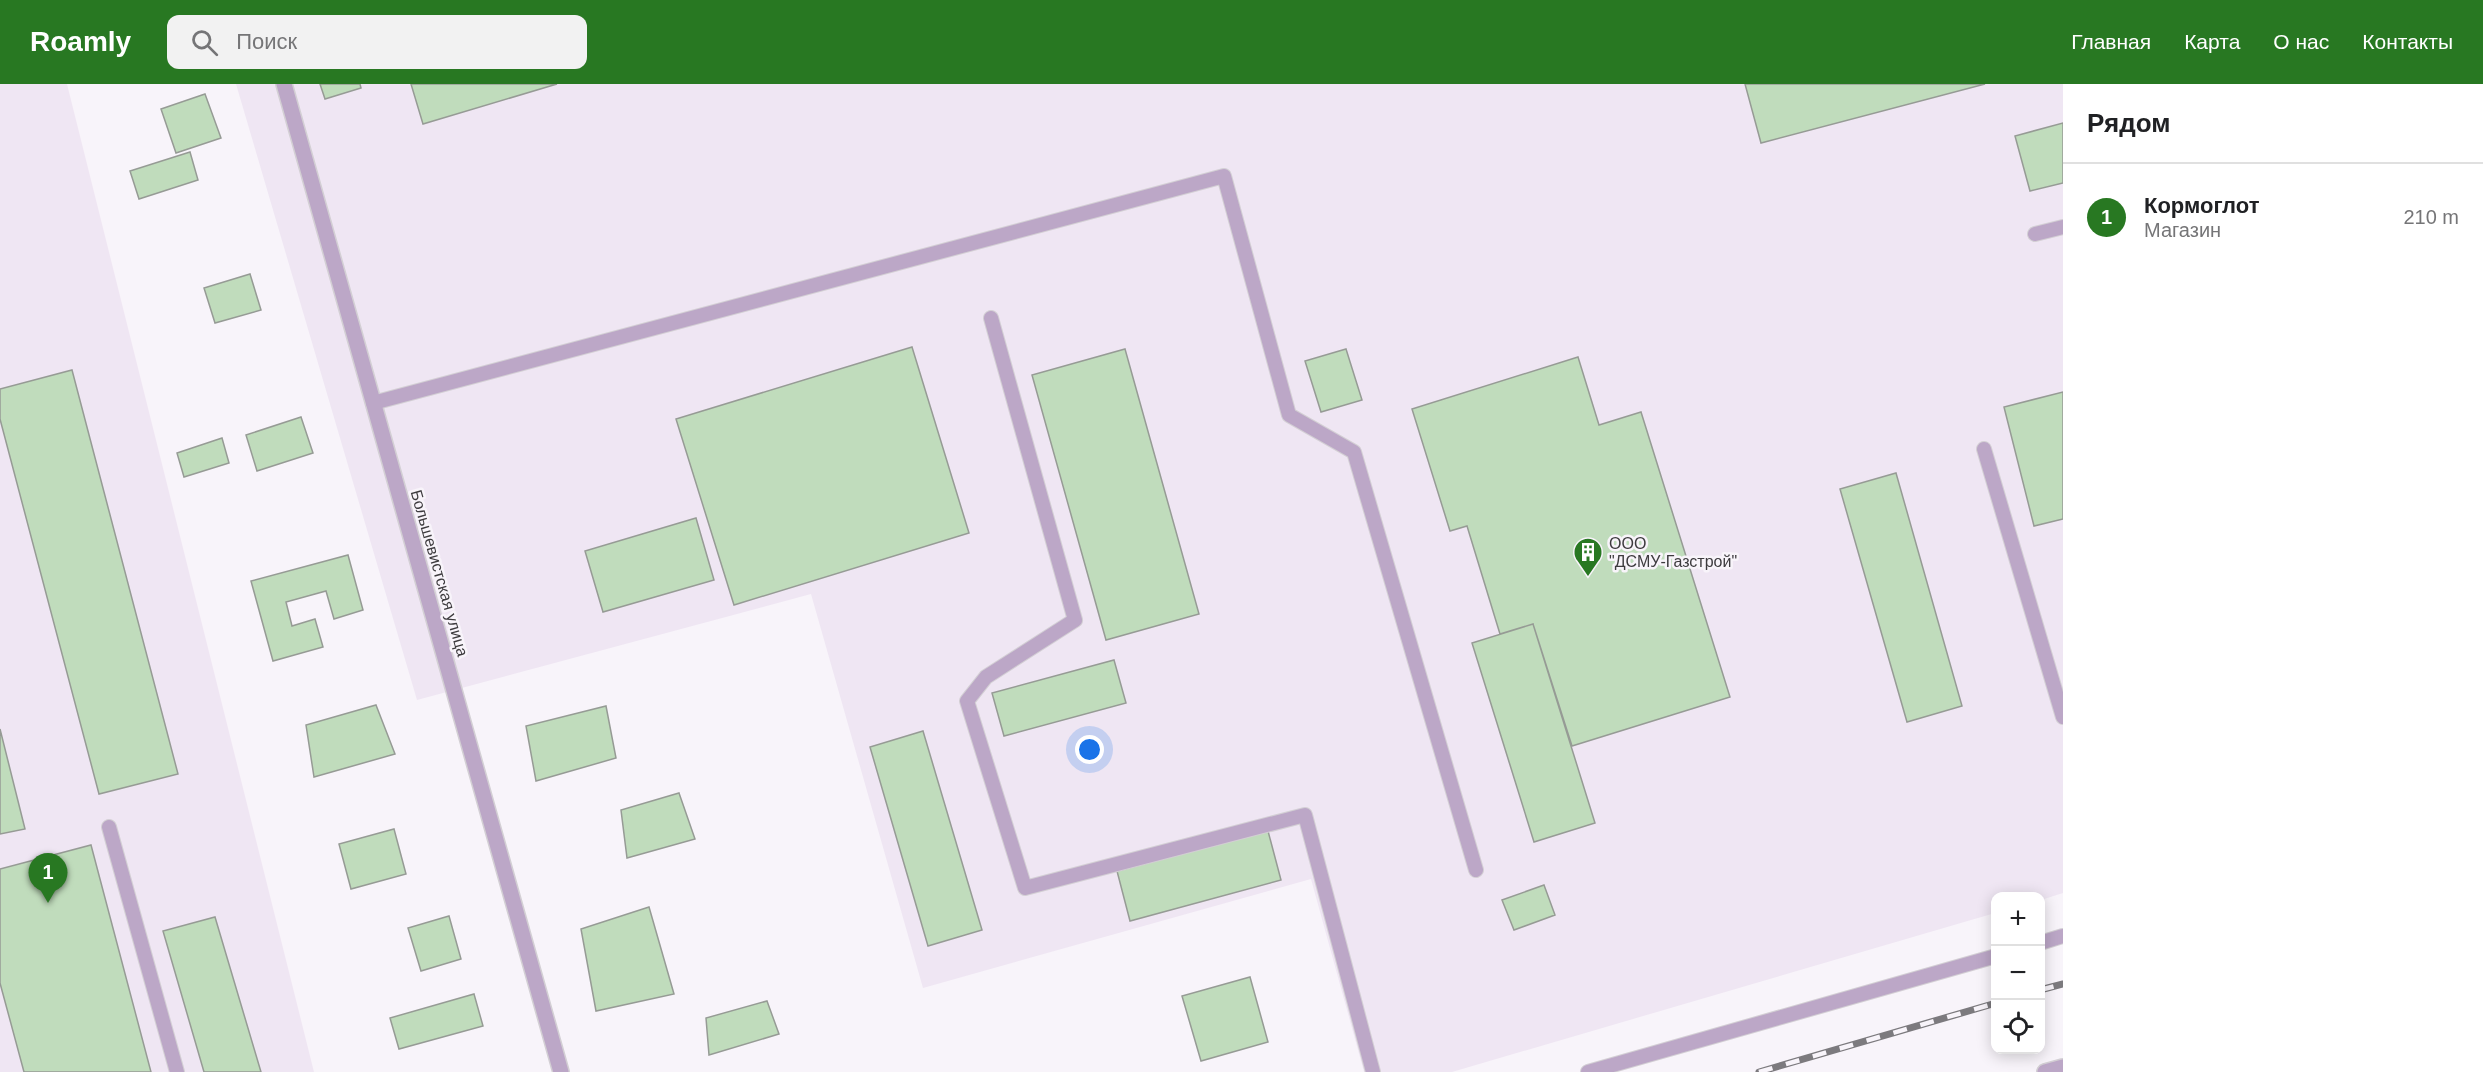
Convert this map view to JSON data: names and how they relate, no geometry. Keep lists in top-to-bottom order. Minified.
{"streets":{"street":["Большевистская улица"]},"places":{"building":["ООО \"ДСМУ-Газстрой\""]},"page":{"header":"Roamly","search":"Поиск","nav":["Главная","Карта","О нас","Контакты"],"heading":"Рядом","list":[{"mark":"1","name":"Кормоглот","note":"Магазин","value":"210 m"}],"pins":"1","map_buttons":["+","−"]}}
